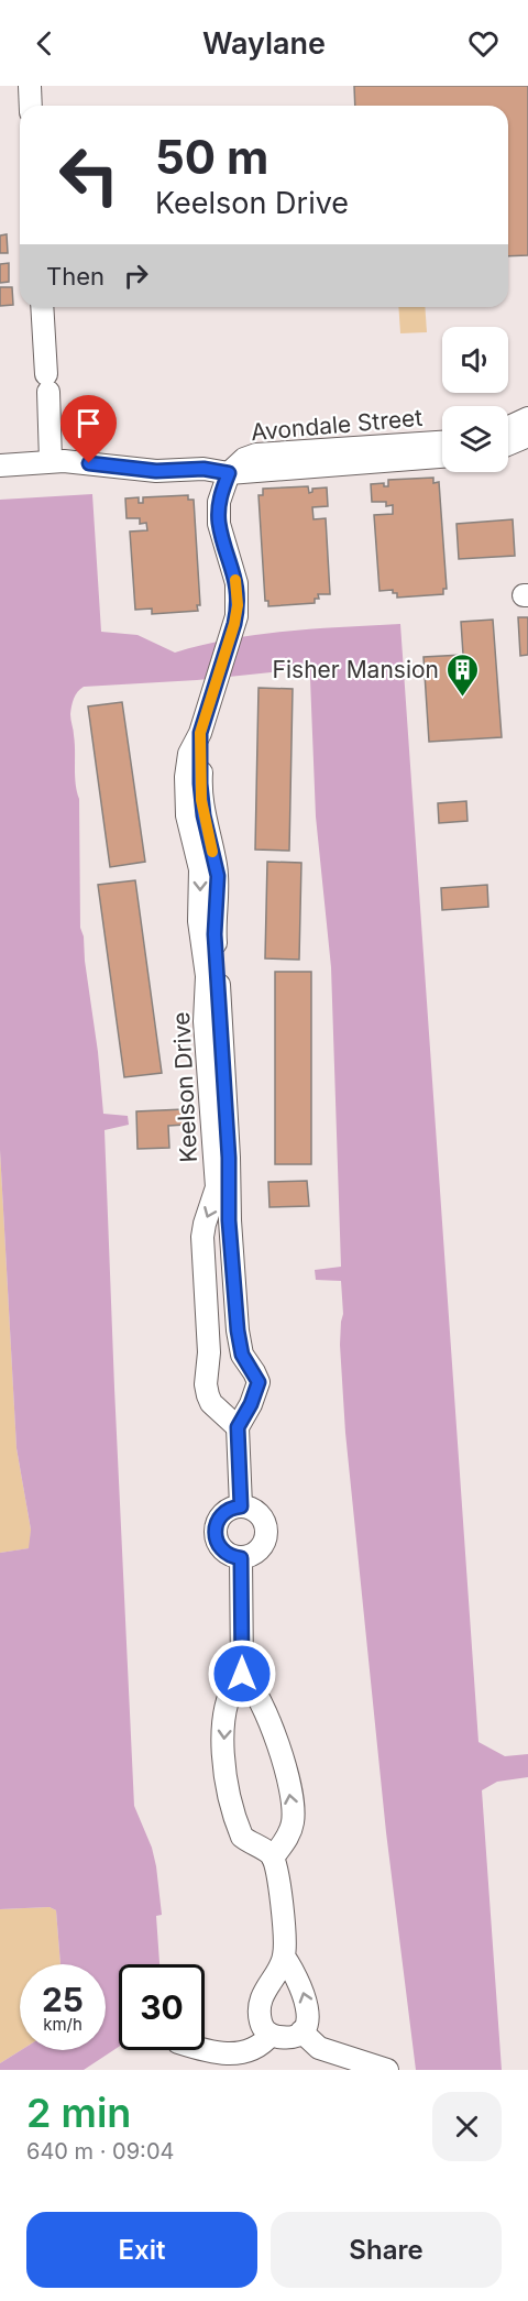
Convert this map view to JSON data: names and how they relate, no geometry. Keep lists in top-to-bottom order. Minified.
{"streets":{"street":["Avondale Street","Keelson Drive"]},"crossings":[["Avondale Street","Keelson Drive"]],"places":{"building":["Fisher Mansion"]},"page":{"header":"Waylane","turn":["50 m","Keelson Drive"],"then":"Then","speed":"25 km/h","limit":"30","heading":["2 min","640 m · 09:04"],"buttons":["Exit","Share"]}}
